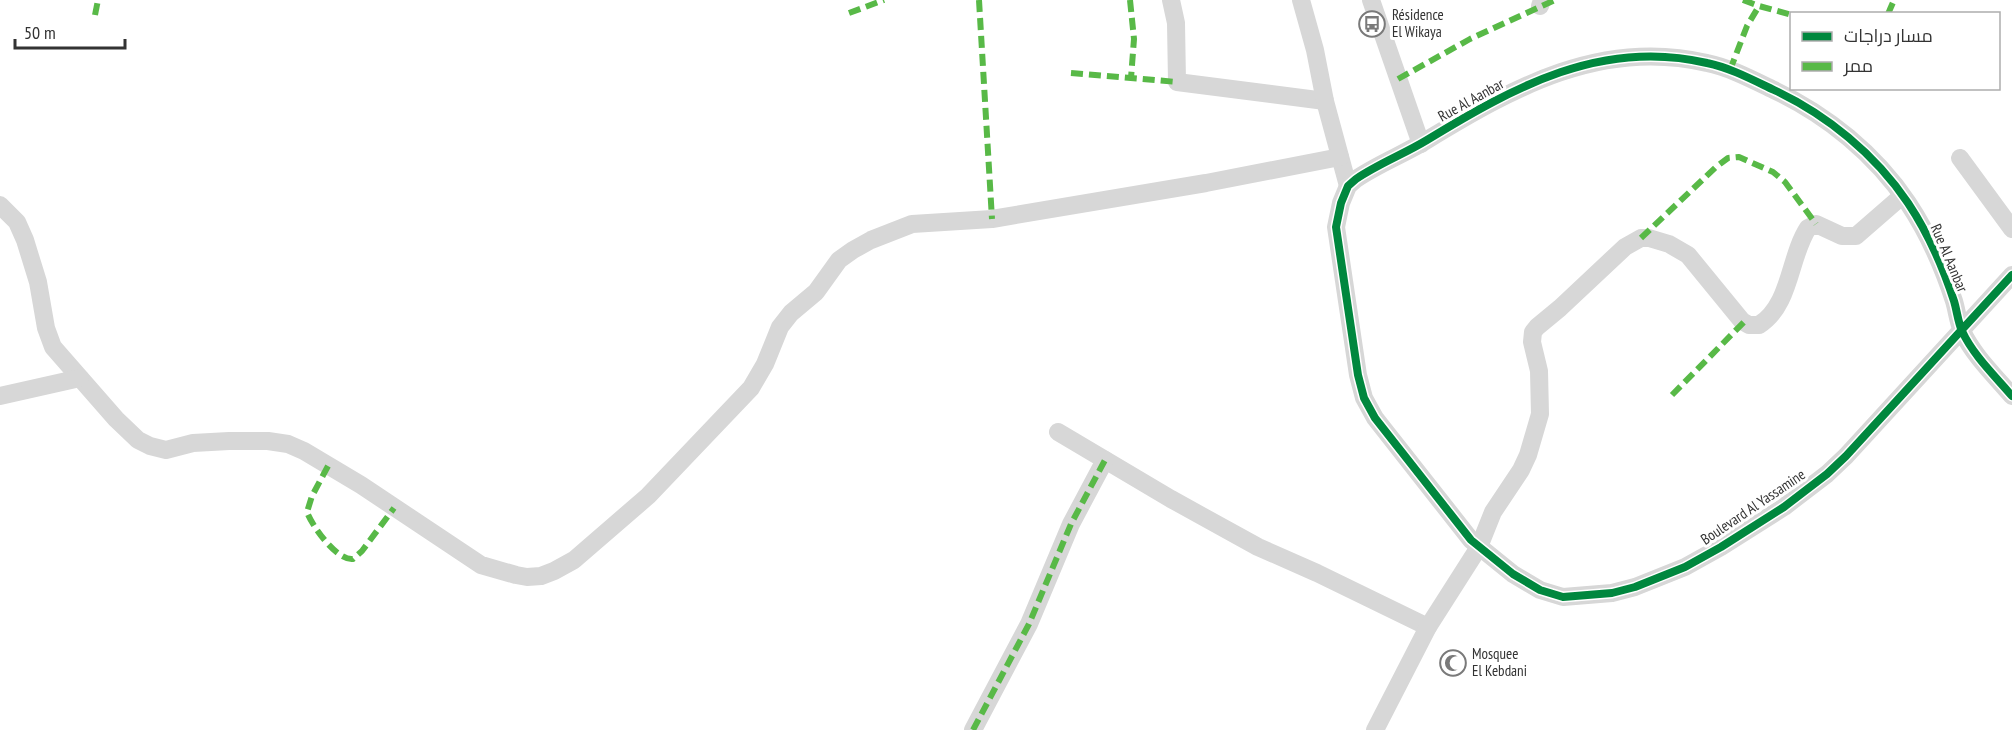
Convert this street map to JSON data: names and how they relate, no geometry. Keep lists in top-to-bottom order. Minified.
{"streets":{"street":["Rue Al Aanbar","Boulevard Al Yassamine"]},"crossings":[["Rue Al Aanbar","Boulevard Al Yassamine"]],"places":{"bus stop":["Résidence El Wikaya"],"mosque":["Mosquee El Kebdani"]},"legend":["مسار دراجات","ممر"],"scale_bar":"50 m"}
